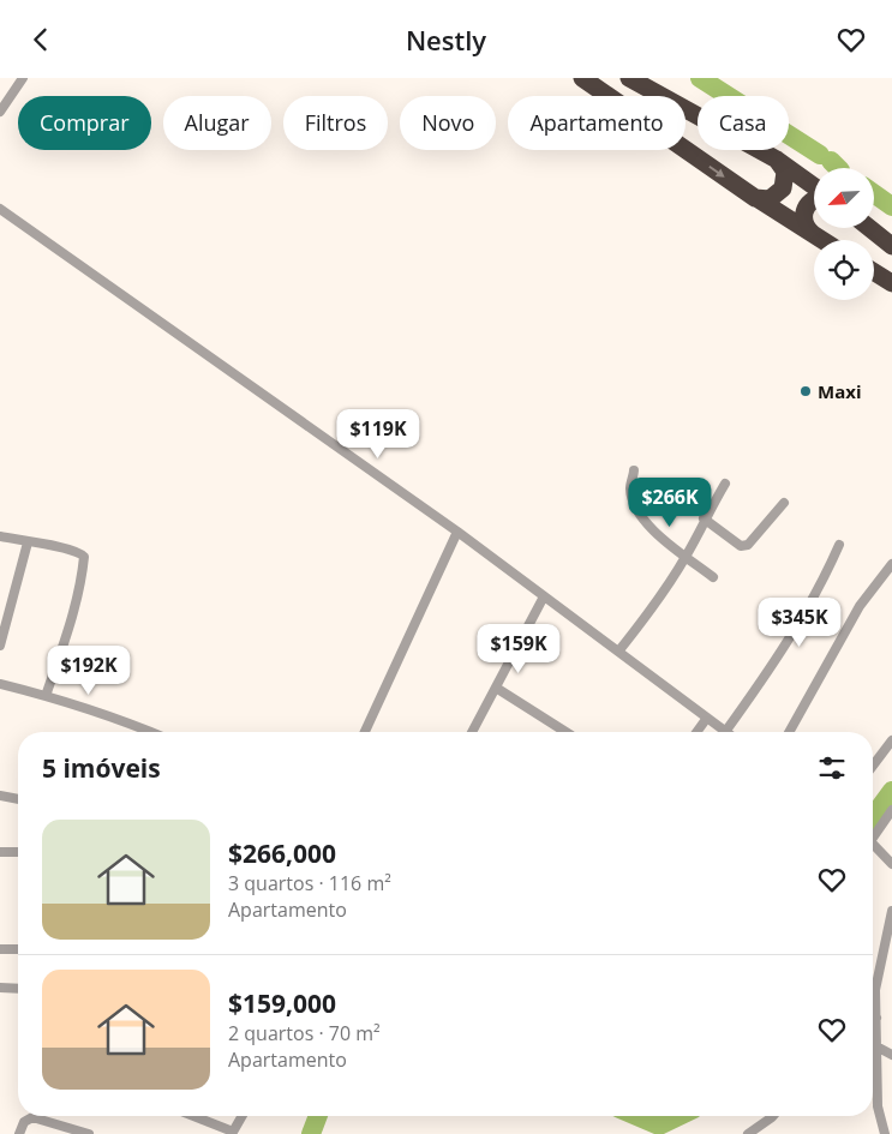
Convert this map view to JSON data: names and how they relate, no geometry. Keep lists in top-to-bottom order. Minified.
{"places":["Maxi"],"north":"bottom left","page":{"header":"Nestly","chip":["Comprar","Alugar","Filtros","Novo","Apartamento","Casa"],"price":["$119K","$266K","$345K","$159K","$192K"],"heading":"5 imóveis","list":[{"name":"$266,000","note":"3 quartos · 116 m² · Apartamento"},{"name":"$159,000","note":"2 quartos · 70 m² · Apartamento"}]}}
